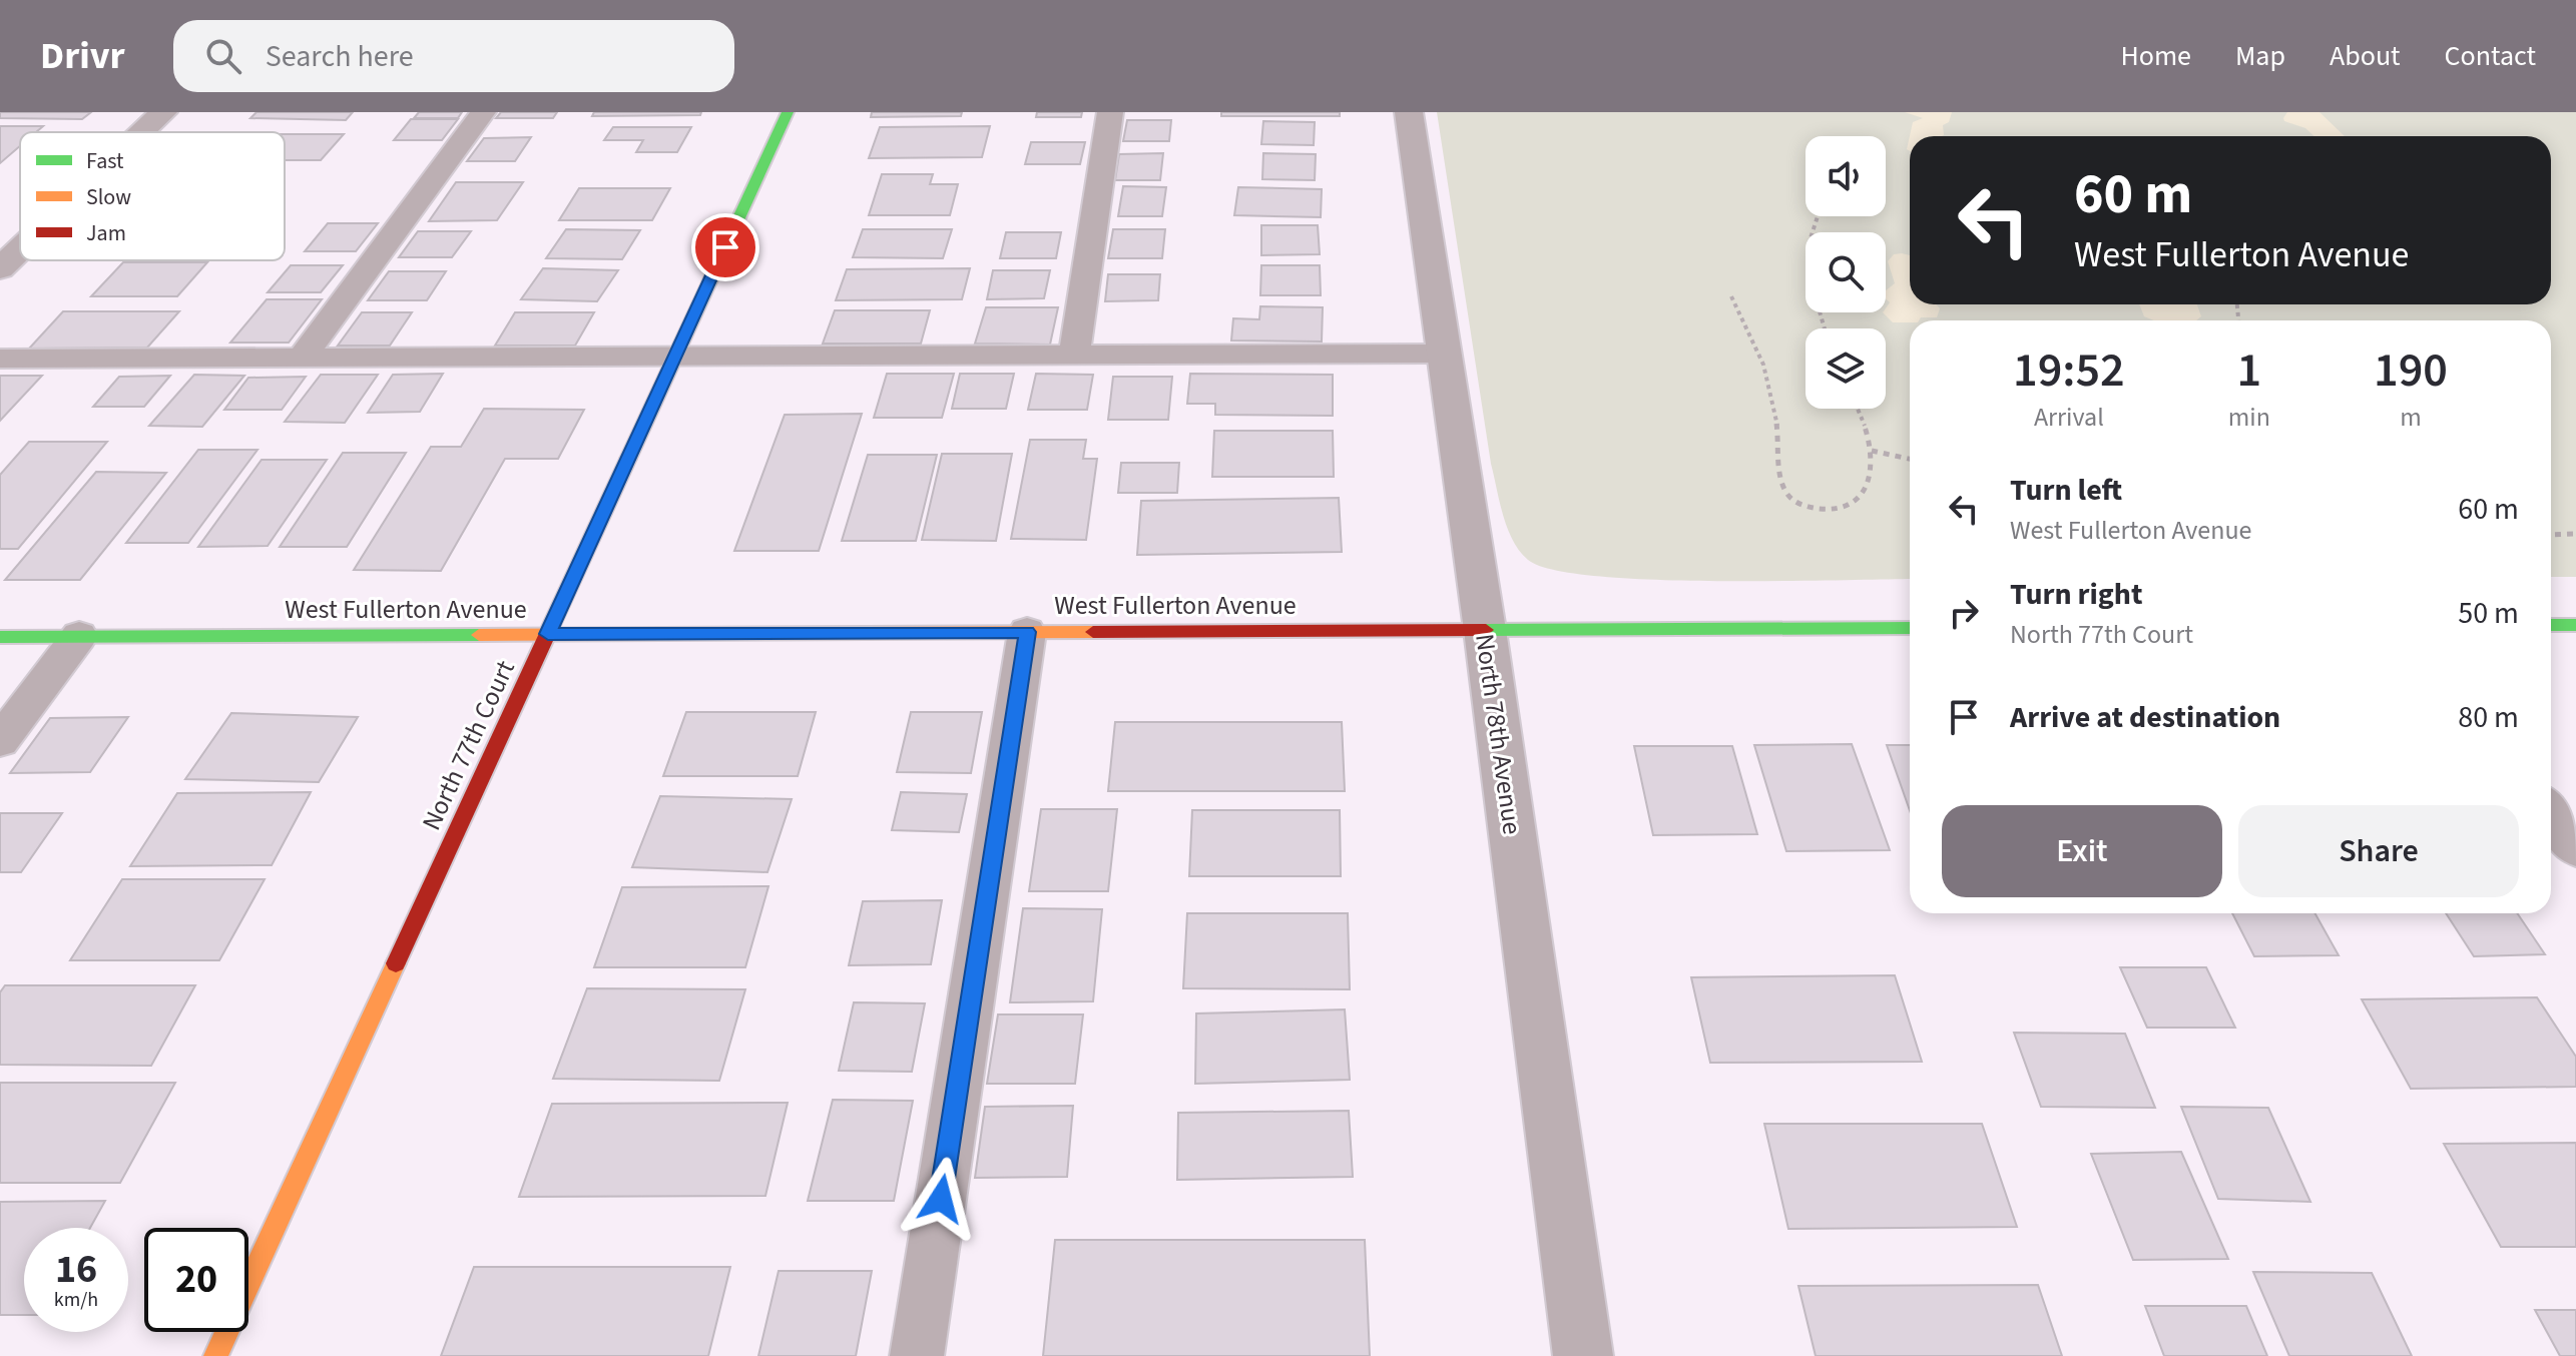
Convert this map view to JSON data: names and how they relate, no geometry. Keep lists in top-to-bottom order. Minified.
{"streets":{"street":["West Fullerton Avenue","North 78th Avenue","North 77th Court"]},"crossings":[["West Fullerton Avenue","North 78th Avenue"],["West Fullerton Avenue","North 77th Court"]],"legend":["Fast","Slow","Jam"],"page":{"header":"Drivr","search":"Search here","nav":["Home","Map","About","Contact"],"turn":["60 m","West Fullerton Avenue"],"eta":["19:52","Arrival","1","min","190","m"],"list":[{"name":"Turn left","note":"West Fullerton Avenue","value":"60 m"},{"name":"Turn right","note":"North 77th Court","value":"50 m"},{"name":"Arrive at destination","value":"80 m"}],"buttons":["Exit","Share"],"speed":"16 km/h","limit":"20"}}
